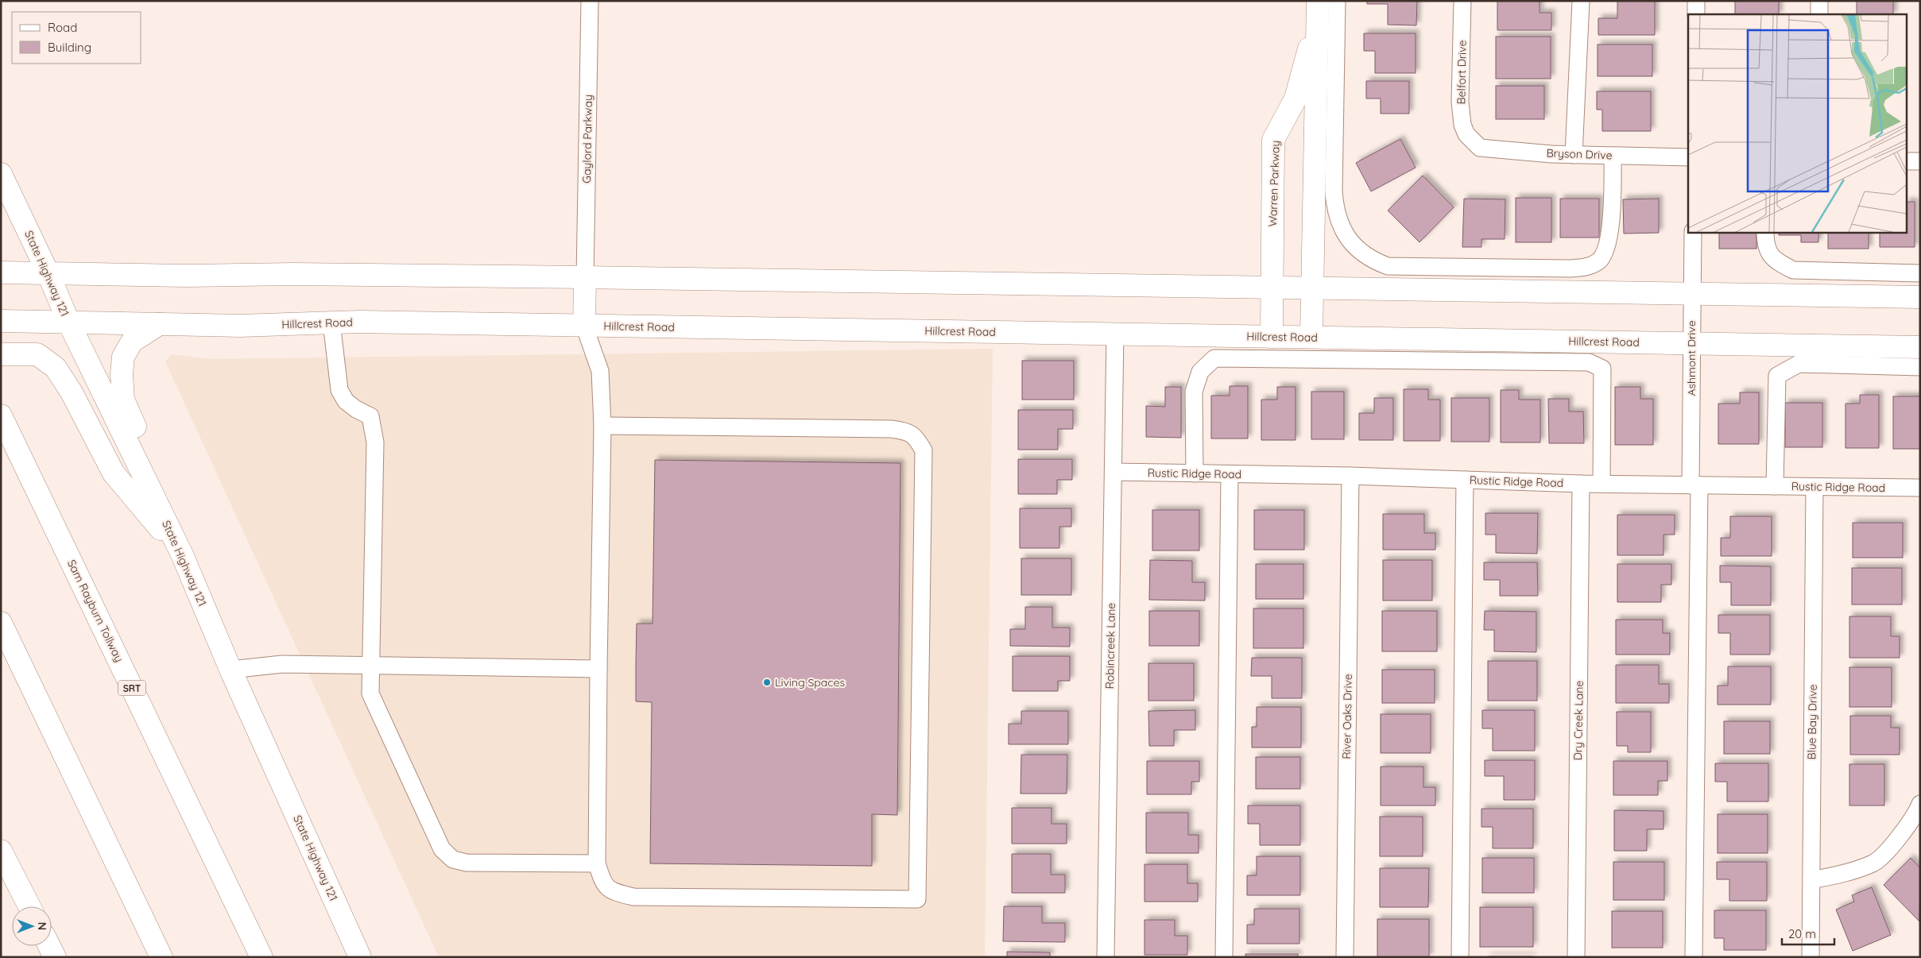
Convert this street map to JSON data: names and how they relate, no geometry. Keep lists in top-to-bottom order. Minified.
{"streets":{"main road":["Warren Parkway","State Highway 121","Hillcrest Road","Sam Rayburn Tollway","SRT"],"street":["Belfort Drive","Gaylord Parkway","Bryson Drive","Ashmont Drive","Rustic Ridge Road","Robincreek Lane","River Oaks Drive","Dry Creek Lane","Blue Bay Drive"]},"crossings":[["Belfort Drive","Bryson Drive"],["Warren Parkway","Hillcrest Road"],["State Highway 121","Hillcrest Road"],["Hillcrest Road","Ashmont Drive"],["Hillcrest Road","Robincreek Lane"],["Ashmont Drive","Rustic Ridge Road"],["Rustic Ridge Road","Robincreek Lane"],["Rustic Ridge Road","River Oaks Drive"],["Rustic Ridge Road","Dry Creek Lane"],["Rustic Ridge Road","Blue Bay Drive"]],"places":["Living Spaces"],"legend":["Road","Building"],"scale_bar":"20 m","north":"right"}
